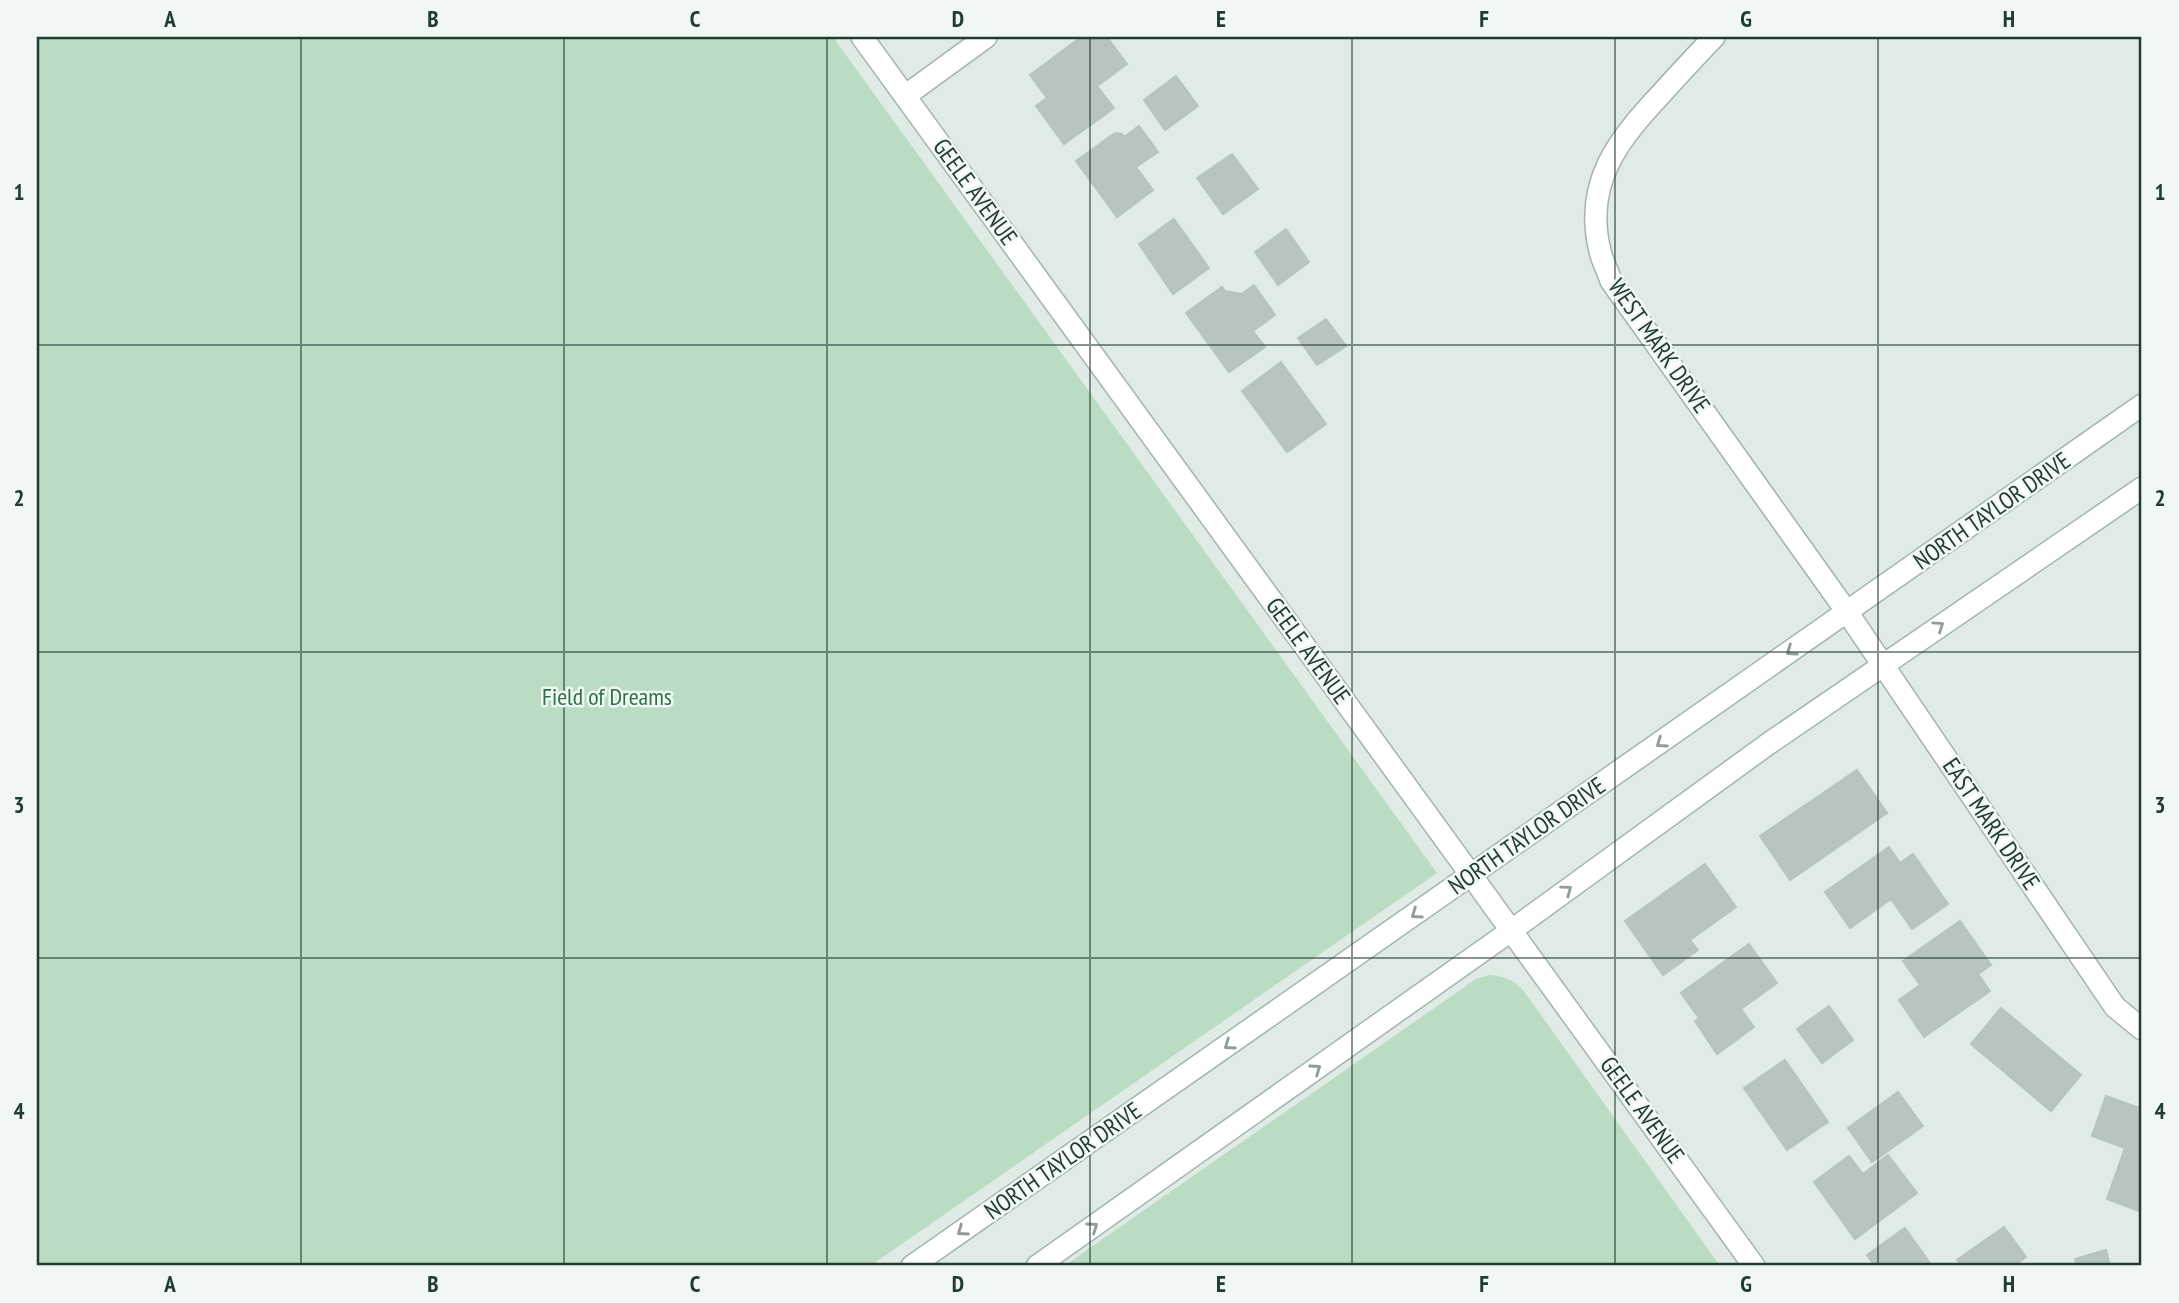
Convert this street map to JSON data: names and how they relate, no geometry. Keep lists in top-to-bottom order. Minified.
{"streets":{"main road":["GEELE AVENUE","WEST MARK DRIVE","NORTH TAYLOR DRIVE","EAST MARK DRIVE"]},"crossings":[["GEELE AVENUE","NORTH TAYLOR DRIVE"],["WEST MARK DRIVE","NORTH TAYLOR DRIVE"],["WEST MARK DRIVE","EAST MARK DRIVE"],["NORTH TAYLOR DRIVE","EAST MARK DRIVE"]],"parks":["Field of Dreams"],"grid":{"columns":["A","B","C","D","E","F","G","H"],"rows":["1","2","3","4"]}}
